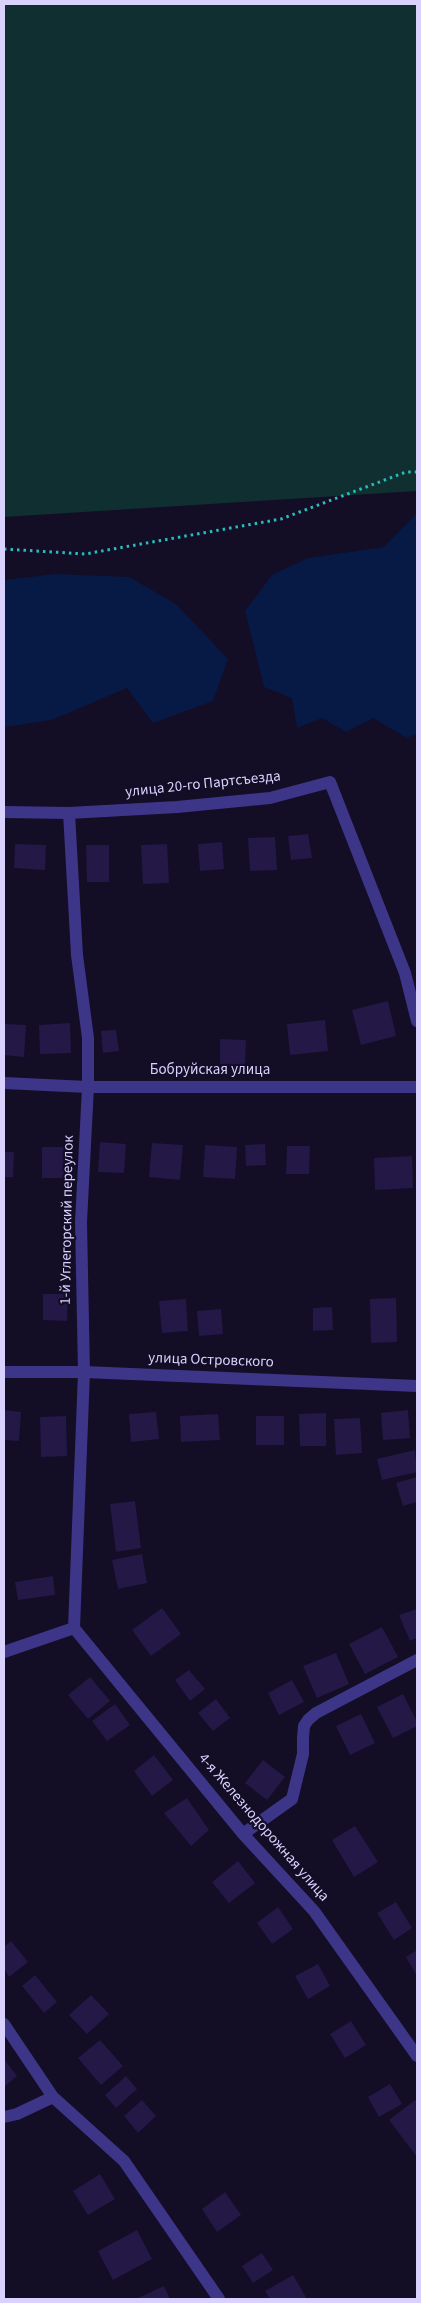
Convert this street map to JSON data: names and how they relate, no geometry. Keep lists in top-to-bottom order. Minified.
{"streets":{"street":["улица 20-го Партсъезда","Бобруйская улица","1-й Углегорский переулок","улица Островского","4-я Железнодорожная улица"]},"crossings":[["улица 20-го Партсъезда","1-й Углегорский переулок"],["Бобруйская улица","1-й Углегорский переулок"],["1-й Углегорский переулок","улица Островского"],["1-й Углегорский переулок","4-я Железнодорожная улица"]]}
